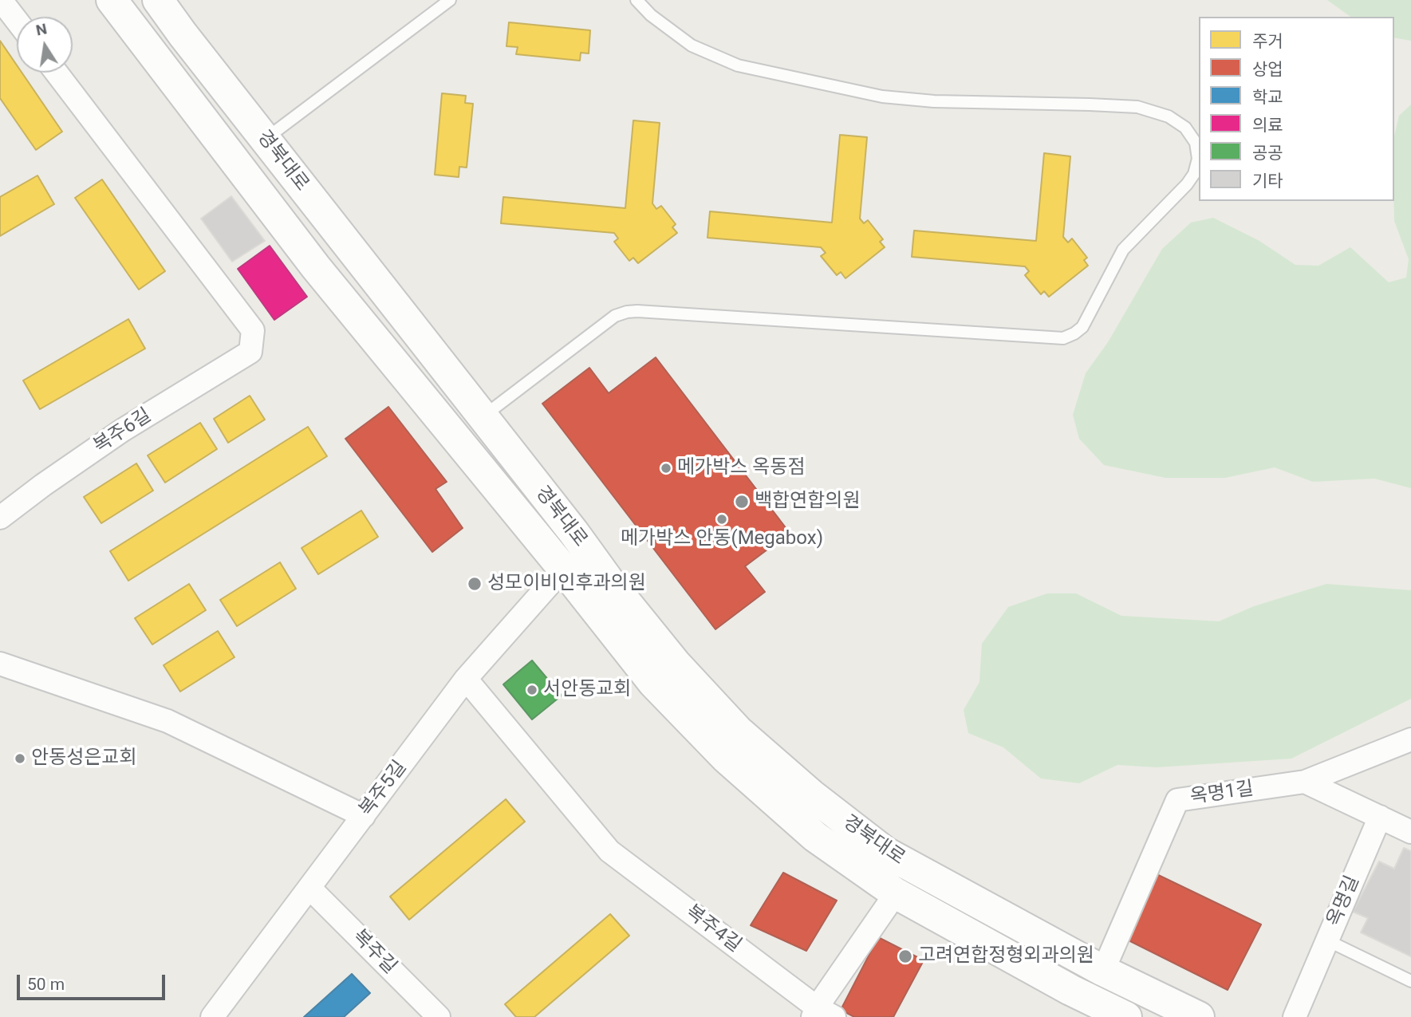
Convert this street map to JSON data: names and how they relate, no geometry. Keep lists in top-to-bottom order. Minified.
{"streets":{"street":["경북대로","복주6길","복주5길","옥명1길","옥명길","복주4길","복주길"]},"crossings":[["경북대로","복주5길"],["경북대로","옥명1길"],["경북대로","복주4길"],["복주5길","복주4길"],["복주5길","복주길"]],"places":["메가박스 옥동점","백합연합의원","메가박스 안동(Megabox)","성모이비인후과의원","서안동교회","안동성은교회","고려연합정형외과의원"],"legend":["주거","상업","학교","의료","공공","기타"],"scale_bar":"50 m","north":"top"}
